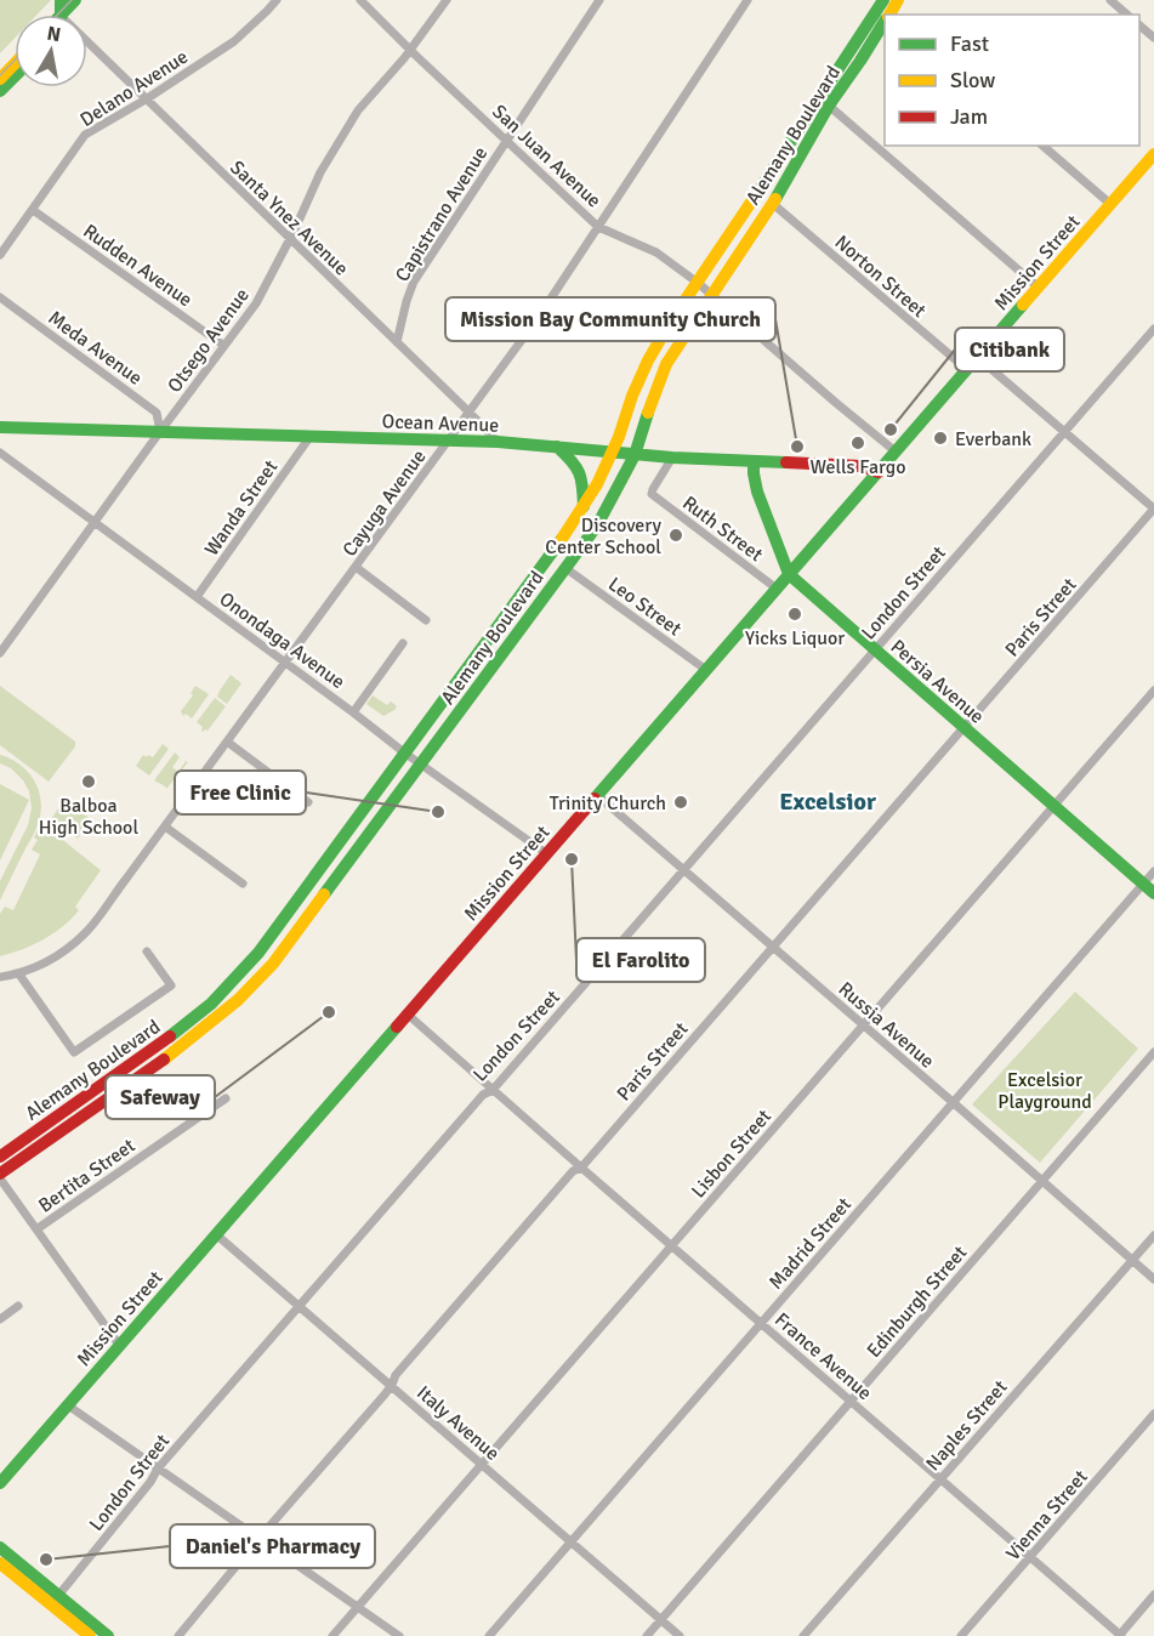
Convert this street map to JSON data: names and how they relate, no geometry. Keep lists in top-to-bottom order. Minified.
{"streets":{"main road":["Alemany Boulevard","Mission Street","Ocean Avenue","Persia Avenue"],"street":["Delano Avenue","San Juan Avenue","Capistrano Avenue","Santa Ynez Avenue","Rudden Avenue","Norton Street","Otsego Avenue","Meda Avenue","Cayuga Avenue","Wanda Street","Ruth Street","London Street","Leo Street","Paris Street","Onondaga Avenue","Russia Avenue","Lisbon Street","Bertita Street","Madrid Street","Edinburgh Street","France Avenue","Italy Avenue","Naples Street","Vienna Street"]},"crossings":[["Delano Avenue","Santa Ynez Avenue"],["Delano Avenue","Rudden Avenue"],["Alemany Boulevard","San Juan Avenue"],["Alemany Boulevard","Norton Street"],["Alemany Boulevard","Ocean Avenue"],["Alemany Boulevard","Leo Street"],["Alemany Boulevard","Onondaga Avenue"],["San Juan Avenue","Capistrano Avenue"],["San Juan Avenue","Mission Street"],["San Juan Avenue","Otsego Avenue"],["San Juan Avenue","Cayuga Avenue"],["Capistrano Avenue","Santa Ynez Avenue"],["Santa Ynez Avenue","Otsego Avenue"],["Santa Ynez Avenue","Ocean Avenue"],["Santa Ynez Avenue","Cayuga Avenue"],["Mission Street","Norton Street"],["Mission Street","Ocean Avenue"],["Mission Street","Ruth Street"],["Mission Street","Leo Street"],["Mission Street","Onondaga Avenue"],["Mission Street","Persia Avenue"],["Mission Street","Russia Avenue"],["Mission Street","France Avenue"],["Mission Street","Italy Avenue"],["Rudden Avenue","Otsego Avenue"],["Norton Street","London Street"],["Norton Street","Paris Street"],["Otsego Avenue","Meda Avenue"],["Otsego Avenue","Ocean Avenue"],["Otsego Avenue","Onondaga Avenue"],["Meda Avenue","Ocean Avenue"],["Ocean Avenue","Cayuga Avenue"],["Ocean Avenue","Wanda Street"],["Ocean Avenue","Ruth Street"],["Ocean Avenue","Persia Avenue"],["Cayuga Avenue","Onondaga Avenue"],["Wanda Street","Onondaga Avenue"],["London Street","Persia Avenue"],["London Street","Russia Avenue"],["London Street","France Avenue"],["London Street","Italy Avenue"],["Paris Street","Persia Avenue"],["Paris Street","Russia Avenue"],["Paris Street","France Avenue"],["Paris Street","Italy Avenue"],["Persia Avenue","Lisbon Street"],["Persia Avenue","Madrid Street"],["Russia Avenue","Lisbon Street"],["Russia Avenue","Madrid Street"],["Russia Avenue","Edinburgh Street"],["Russia Avenue","Naples Street"],["Lisbon Street","France Avenue"],["Lisbon Street","Italy Avenue"],["Madrid Street","France Avenue"],["Madrid Street","Italy Avenue"],["Edinburgh Street","France Avenue"],["Edinburgh Street","Italy Avenue"],["France Avenue","Naples Street"],["France Avenue","Vienna Street"]],"districts":["Excelsior"],"parks":["Excelsior Playground"],"places":["Citibank","Everbank","Wells Fargo","Mission Bay Community Church","Discovery Center School","Yicks Liquor","Balboa High School","Trinity Church","Free Clinic","El Farolito","Safeway","Daniel's Pharmacy"],"legend":["Fast","Slow","Jam"],"north":"top"}
